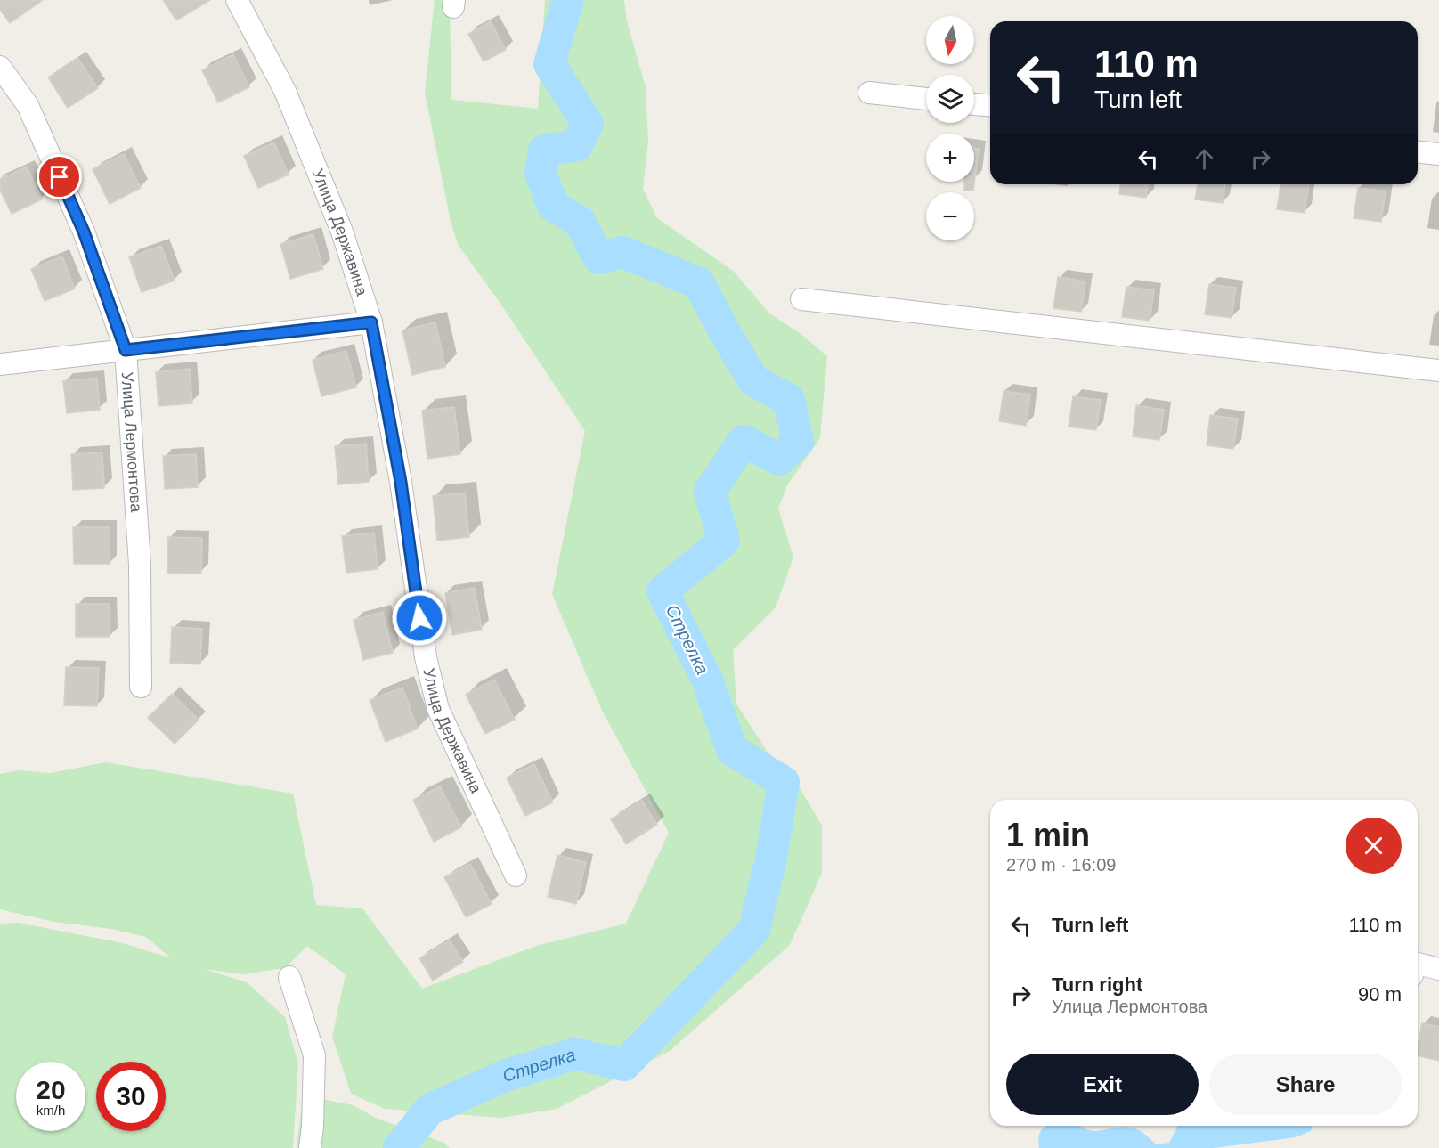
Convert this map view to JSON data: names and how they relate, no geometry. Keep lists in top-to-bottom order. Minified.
{"streets":{"street":["Улица Державина","Улица Лермонтова"]},"water":["Стрелка"],"north":"bottom","page":{"map_buttons":["+","−"],"turn":["110 m","Turn left"],"heading":["1 min","270 m · 16:09"],"list":[{"name":"Turn left","value":"110 m"},{"name":"Turn right","note":"Улица Лермонтова","value":"90 m"}],"buttons":["Exit","Share"],"speed":"20 km/h","limit":"30"}}
